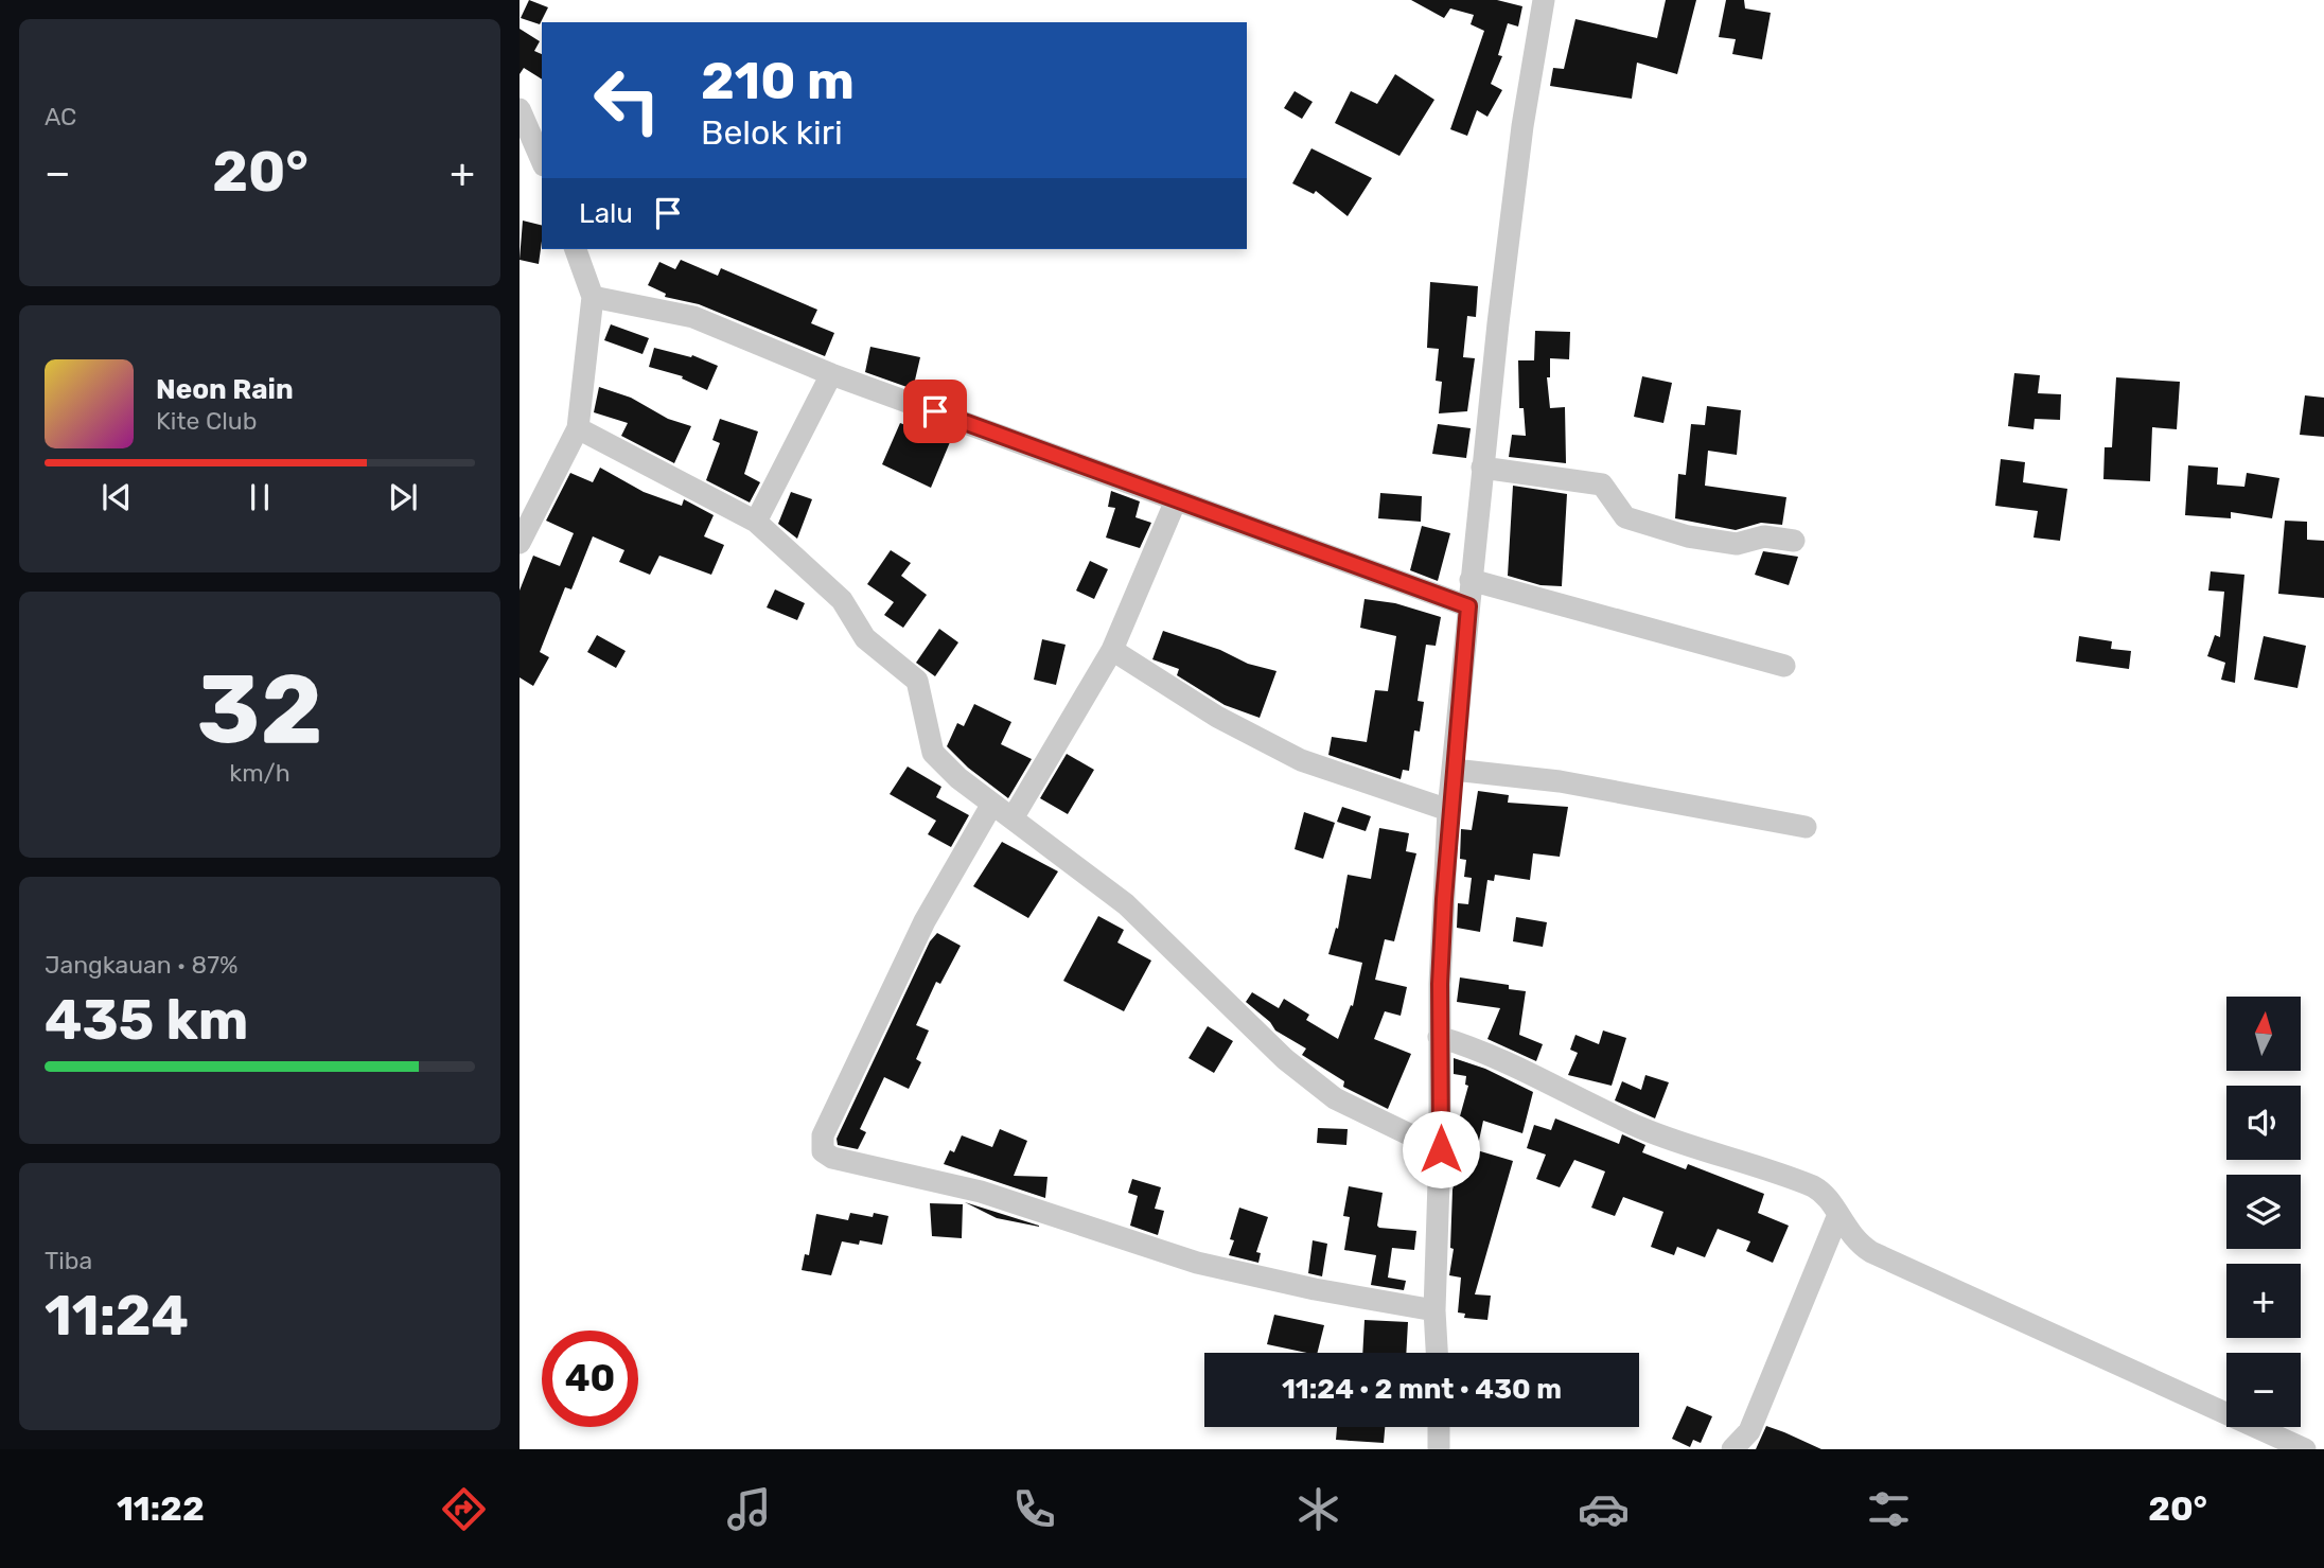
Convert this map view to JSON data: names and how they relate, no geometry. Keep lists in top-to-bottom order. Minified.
{"north":"top","page":{"tile":["AC",["32","km/h"],["Jangkauan · 87%","435 km"],["Tiba","11:24"]],"turn":["210 m","Belok kiri"],"heat":["−","20°","+"],"then":"Lalu","song":["Neon Rain","Kite Club"],"map_buttons":["+","−"],"limit":"40","trip":"11:24 · 2 mnt · 430 m","tabs":["11:22","20°"]}}
